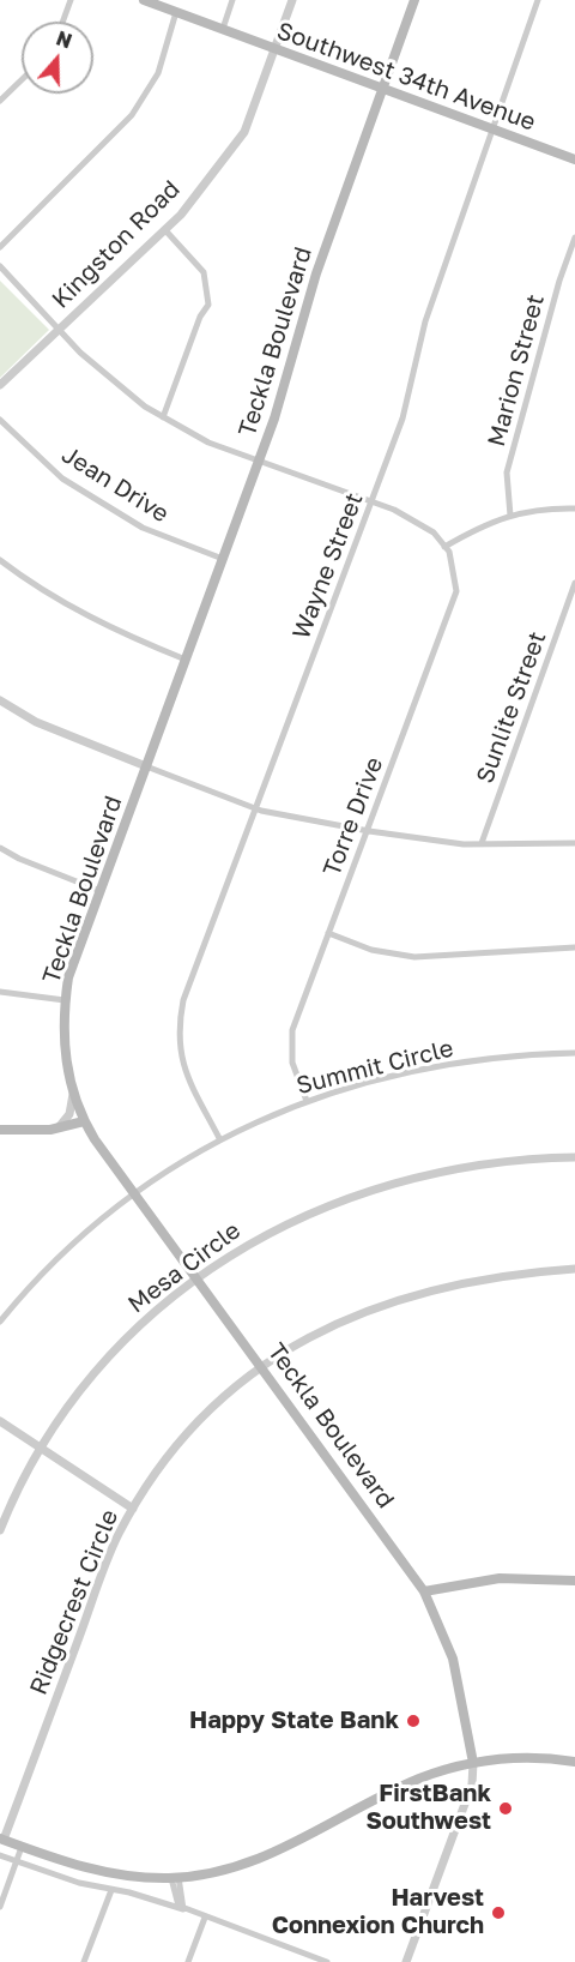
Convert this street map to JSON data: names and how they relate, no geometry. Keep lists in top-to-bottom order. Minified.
{"streets":{"main road":["Southwest 34th Avenue","Teckla Boulevard"],"street":["Kingston Road","Marion Street","Jean Drive","Wayne Street","Sunlite Street","Torre Drive","Summit Circle","Mesa Circle","Ridgecrest Circle"]},"crossings":[["Southwest 34th Avenue","Kingston Road"],["Southwest 34th Avenue","Teckla Boulevard"],["Southwest 34th Avenue","Wayne Street"],["Teckla Boulevard","Jean Drive"],["Teckla Boulevard","Summit Circle"],["Teckla Boulevard","Mesa Circle"],["Teckla Boulevard","Ridgecrest Circle"],["Wayne Street","Summit Circle"],["Torre Drive","Summit Circle"]],"places":["Happy State Bank","FirstBank Southwest","Harvest Connexion Church"],"north":"top"}
